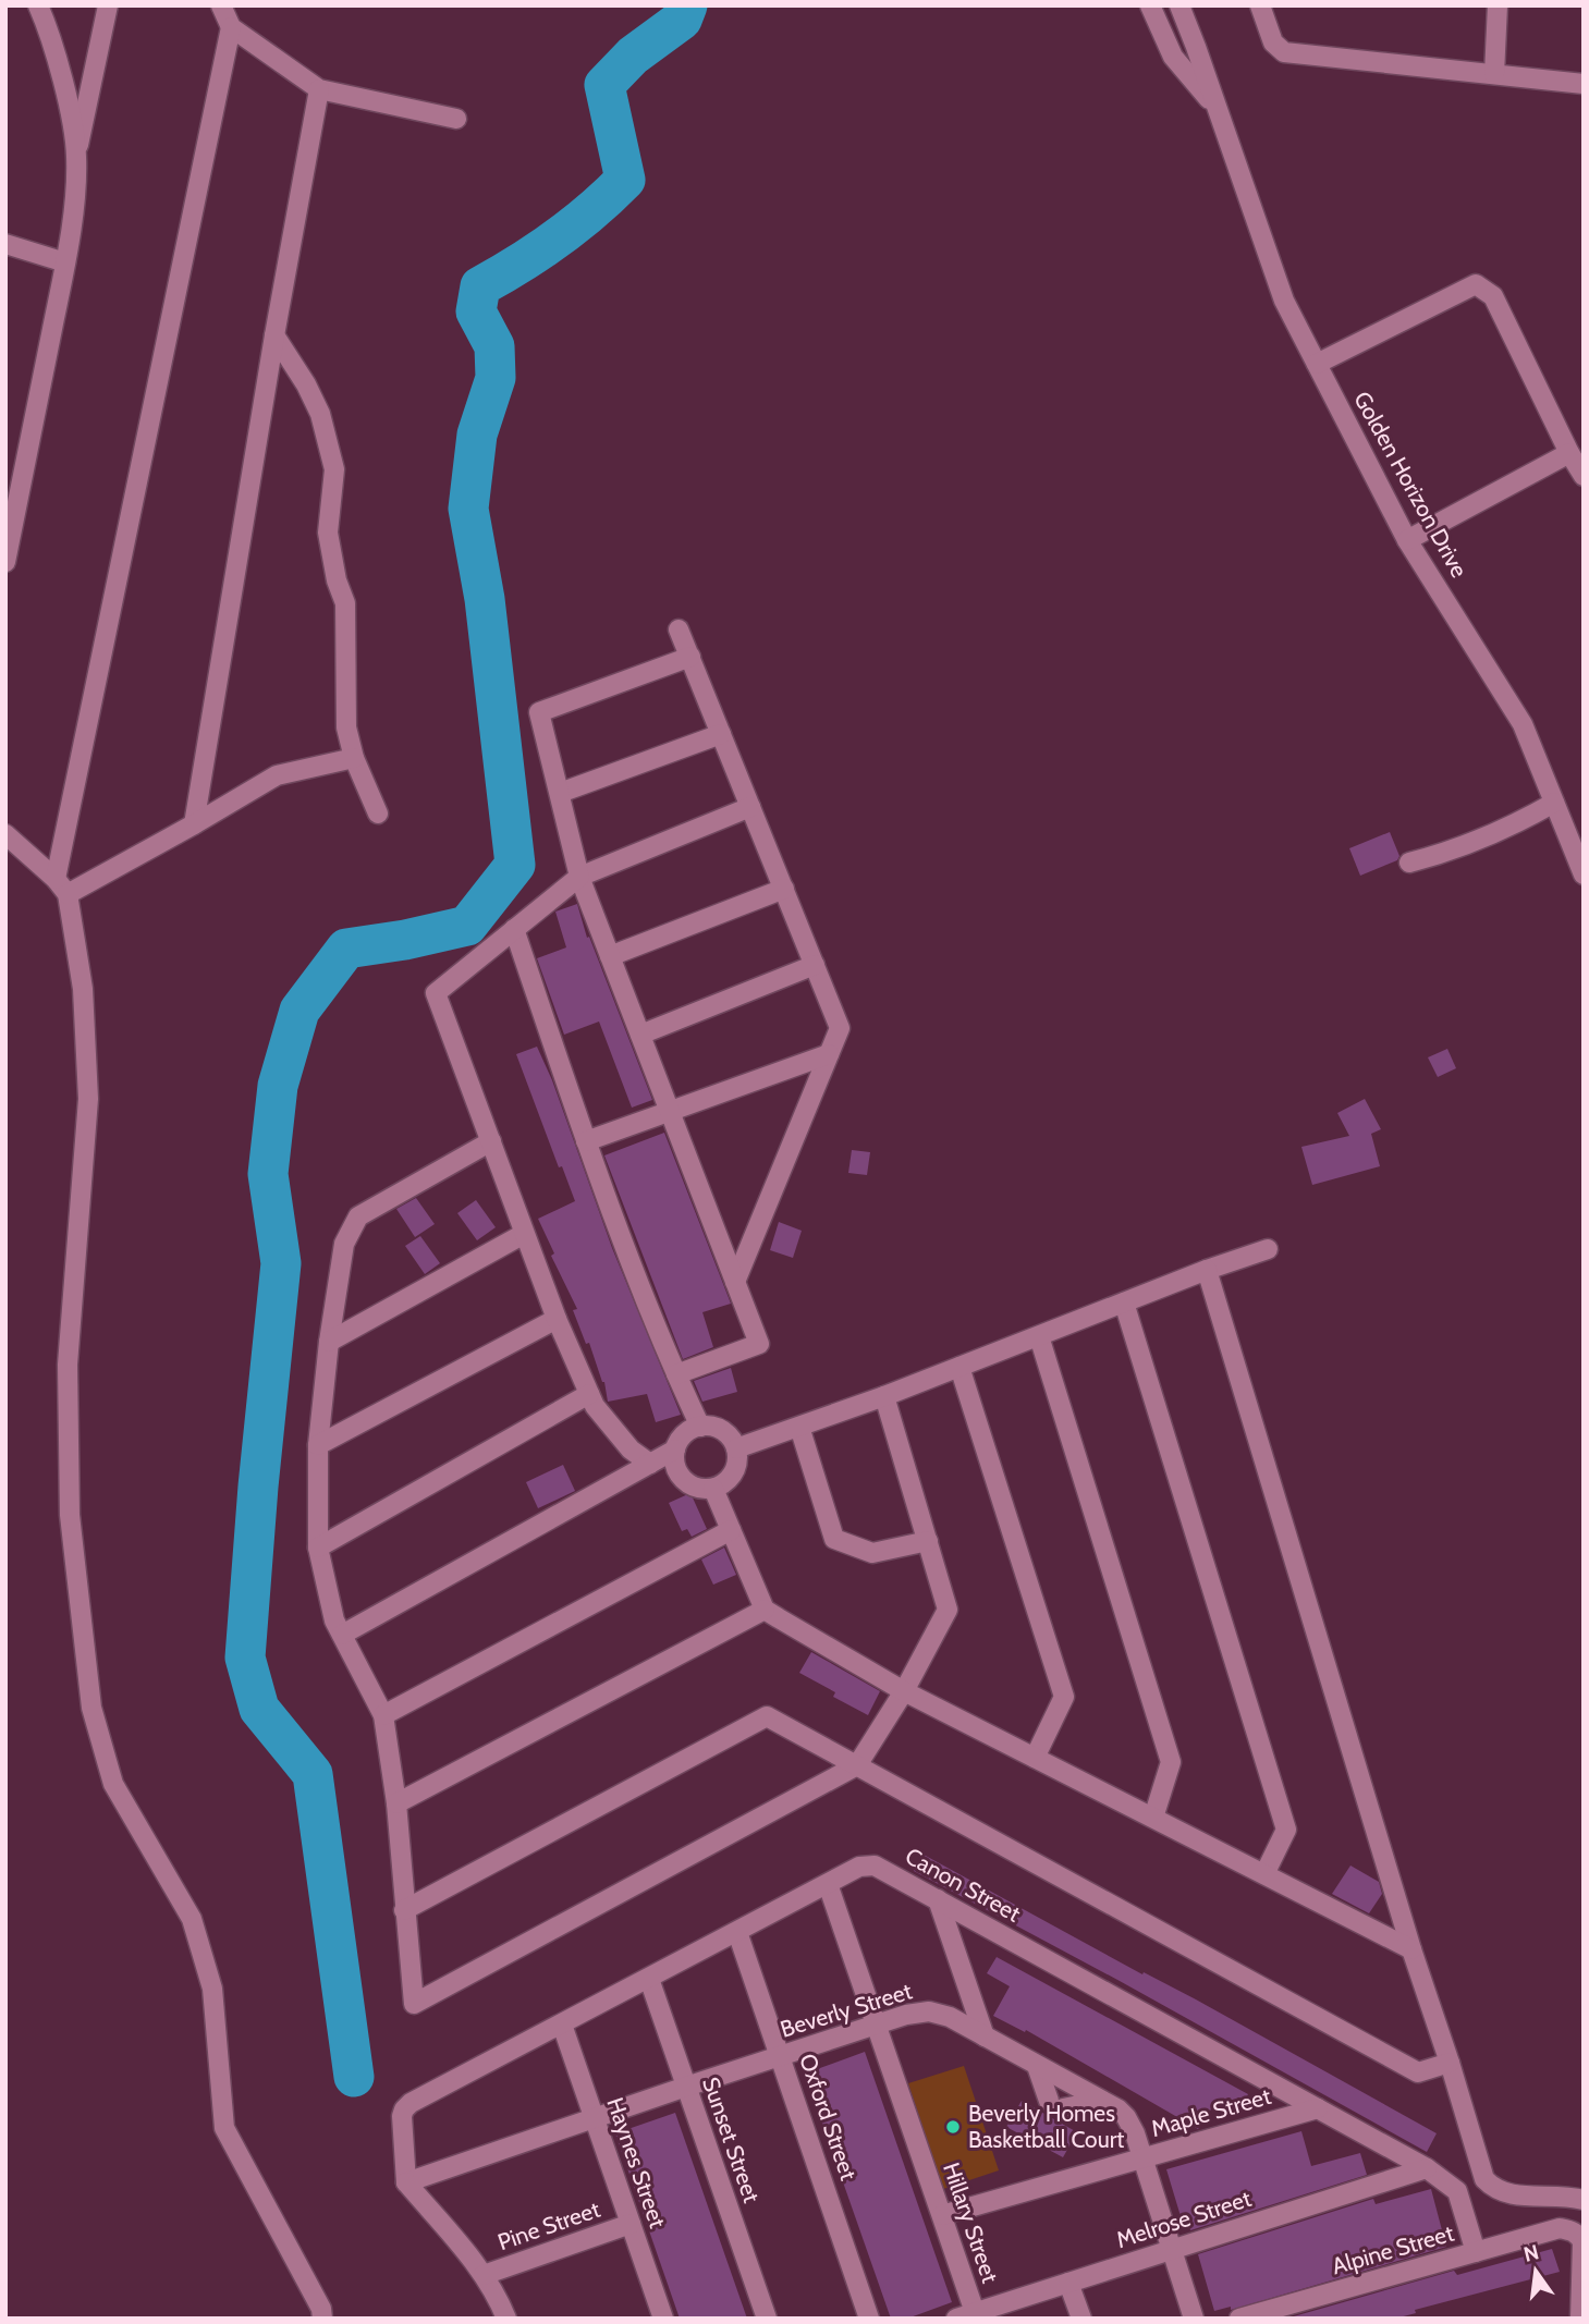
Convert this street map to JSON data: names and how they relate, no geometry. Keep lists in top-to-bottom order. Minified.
{"streets":{"street":["Golden Horizon Drive","Canon Street","Beverly Street","Maple Street","Oxford Street","Sunset Street","Haynes Street","Melrose Street","Hillary Street","Pine Street","Alpine Street"]},"crossings":[["Canon Street","Beverly Street"],["Canon Street","Maple Street"],["Canon Street","Oxford Street"],["Canon Street","Sunset Street"],["Canon Street","Haynes Street"],["Canon Street","Melrose Street"],["Canon Street","Hillary Street"],["Canon Street","Alpine Street"],["Beverly Street","Maple Street"],["Beverly Street","Oxford Street"],["Beverly Street","Sunset Street"],["Beverly Street","Haynes Street"],["Beverly Street","Melrose Street"],["Beverly Street","Hillary Street"],["Maple Street","Hillary Street"],["Haynes Street","Pine Street"],["Melrose Street","Hillary Street"]],"places":["Beverly Homes Basketball Court"],"north":"top"}
